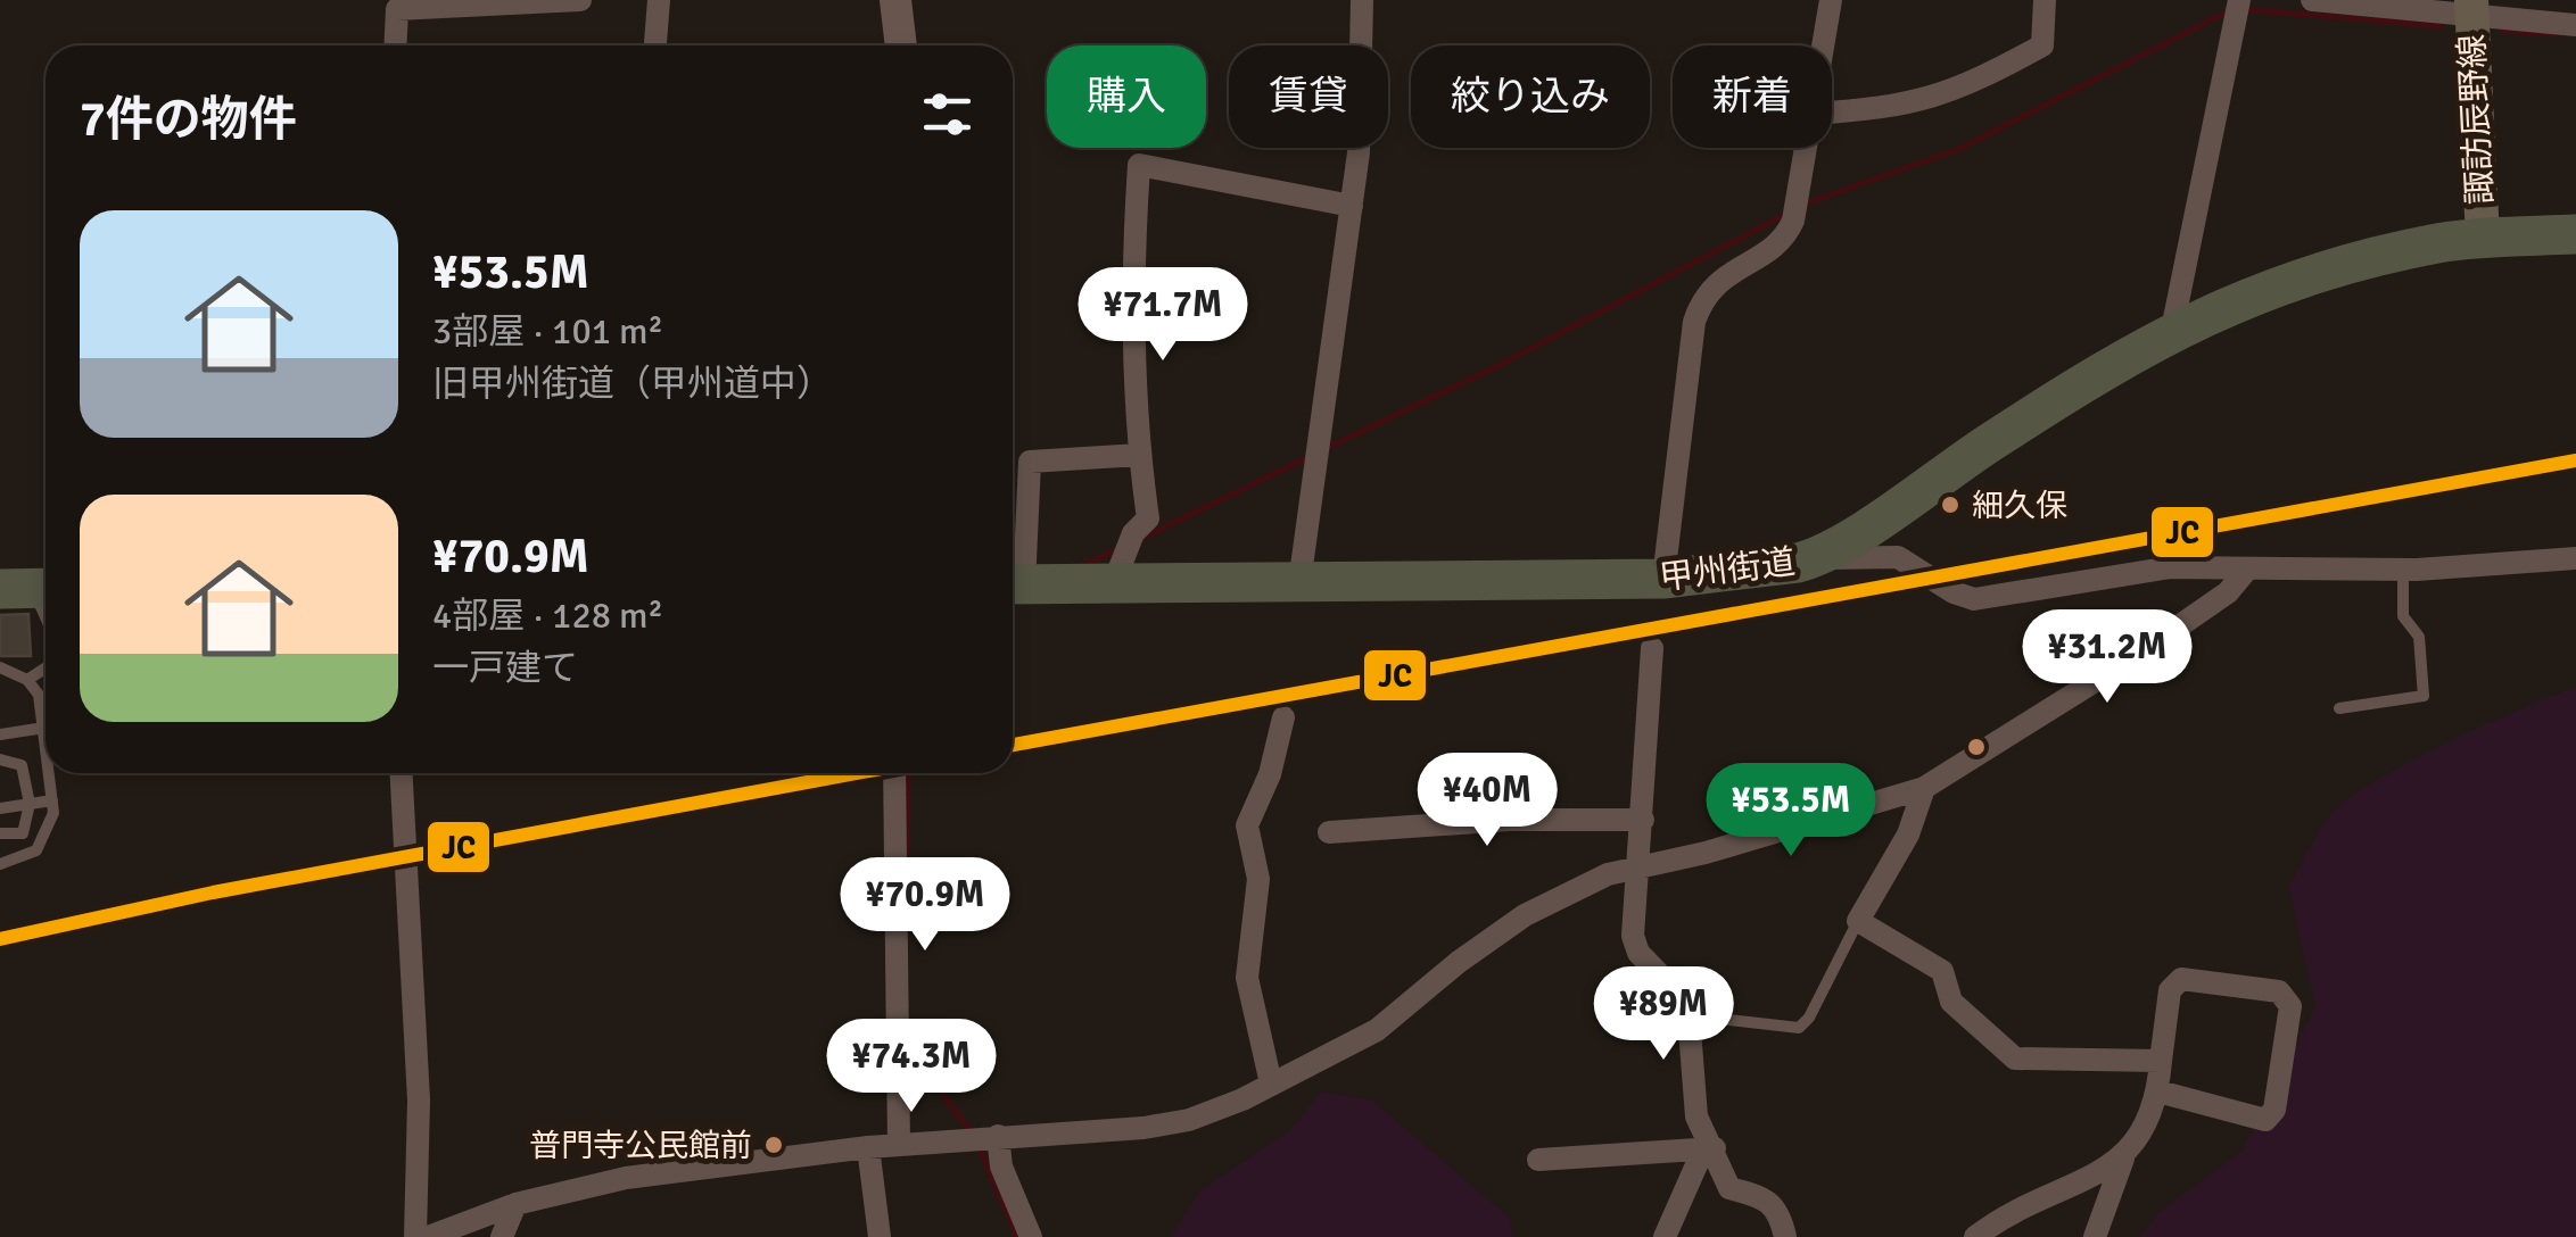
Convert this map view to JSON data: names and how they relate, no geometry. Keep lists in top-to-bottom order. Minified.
{"streets":{"highway":["甲州街道"],"main road":["諏訪辰野線"]},"crossings":[["諏訪辰野線","甲州街道"]],"places":["細久保","普門寺公民館前"],"lines":["transit line JC"],"page":{"chip":["購入","賃貸","絞り込み","新着"],"heading":"7件の物件","list":[{"name":"¥53.5M","note":"3部屋 · 101 m² · 旧甲州街道（甲州道中）"},{"name":"¥70.9M","note":"4部屋 · 128 m² · 一戸建て"}],"price":["¥71.7M","¥31.2M","¥40M","¥53.5M","¥70.9M","¥89M","¥74.3M"]}}
